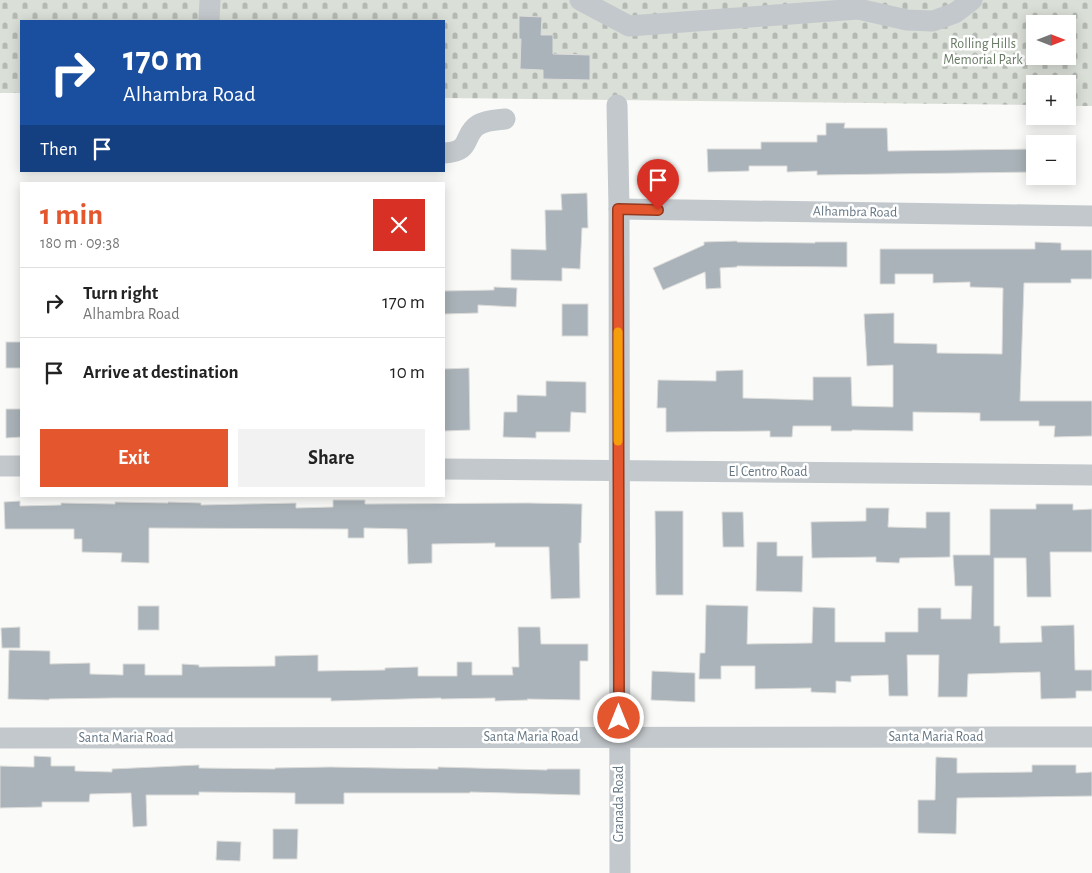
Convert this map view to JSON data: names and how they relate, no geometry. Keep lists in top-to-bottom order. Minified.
{"streets":{"street":["Alhambra Road","El Centro Road","Santa Maria Road","Granada Road"]},"crossings":[["Alhambra Road","Granada Road"],["El Centro Road","Granada Road"],["Santa Maria Road","Granada Road"]],"parks":["Rolling Hills Memorial Park"],"north":"right","page":{"map_buttons":["+","−"],"turn":["170 m","Alhambra Road"],"then":"Then","heading":["1 min","180 m · 09:38"],"list":[{"name":"Turn right","note":"Alhambra Road","value":"170 m"},{"name":"Arrive at destination","value":"10 m"}],"buttons":["Exit","Share"]}}
